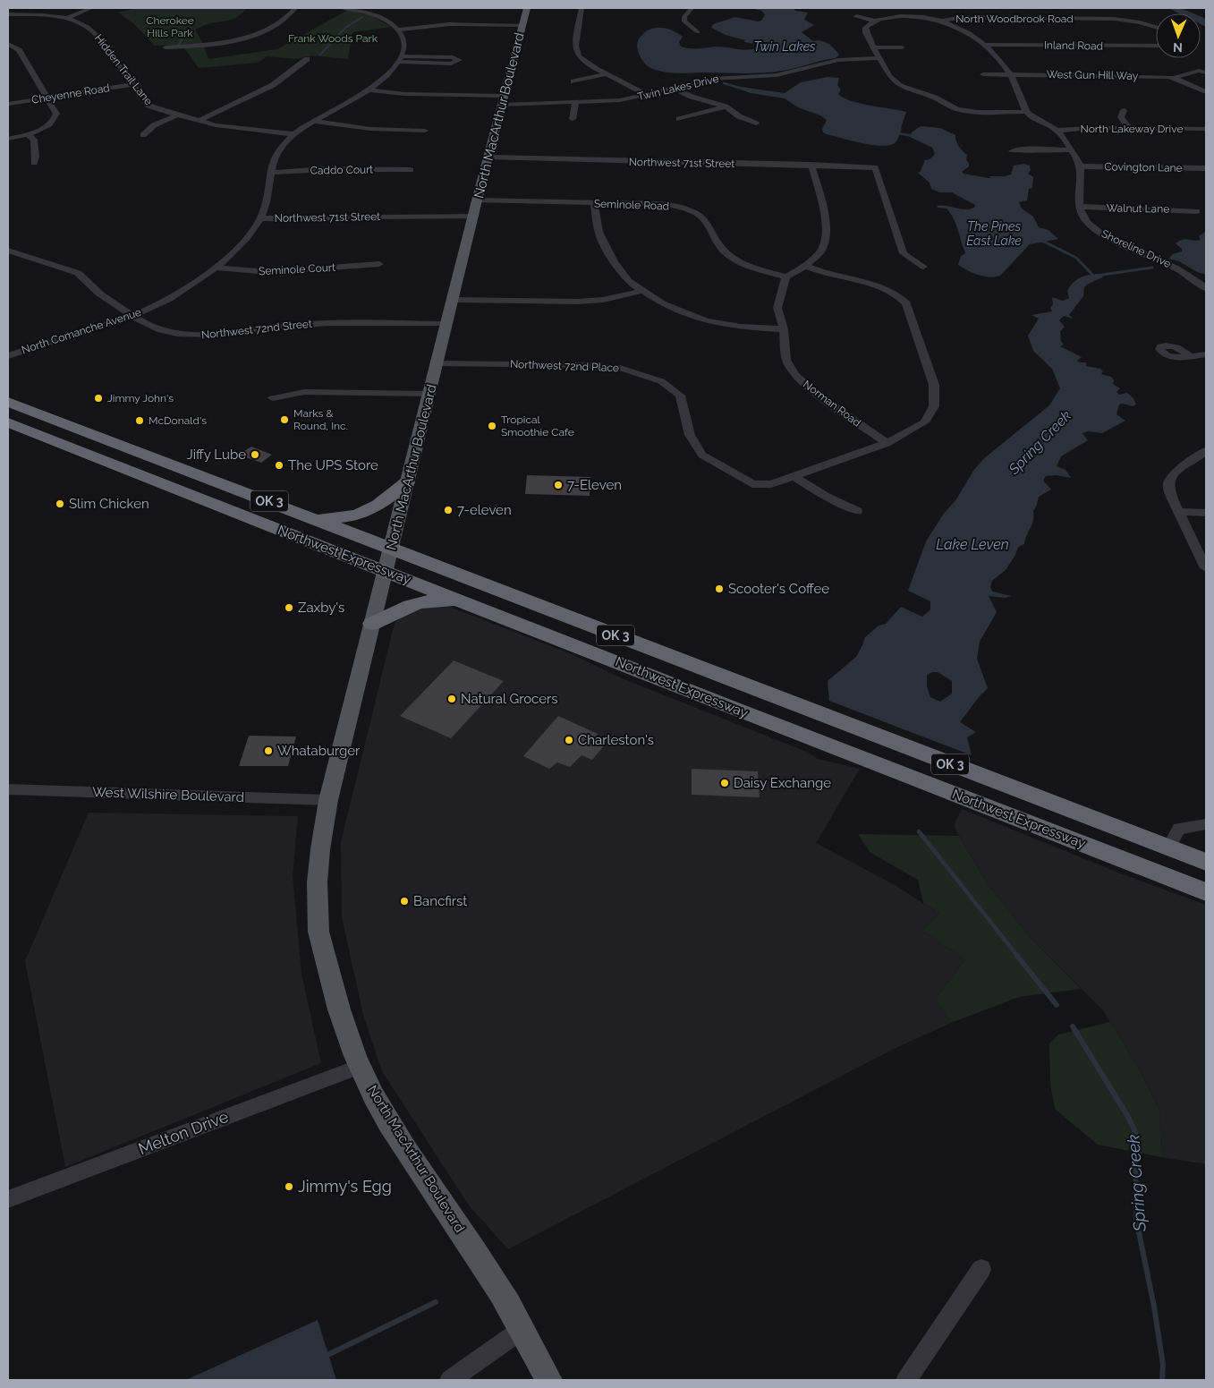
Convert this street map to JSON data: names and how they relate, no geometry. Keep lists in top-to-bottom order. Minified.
{"streets":{"highway":["OK 3","Northwest Expressway"],"main road":["North MacArthur Boulevard"],"street":["North Woodbrook Road","Inland Road","Hidden Trail Lane","West Gun Hill Way","Twin Lakes Drive","Cheyenne Road","North Lakeway Drive","Northwest 71st Street","Covington Lane","Caddo Court","Seminole Road","Walnut Lane","Shoreline Drive","Seminole Court","Northwest 72nd Street","North Comanche Avenue","Northwest 72nd Place","Norman Road","West Wilshire Boulevard","Melton Drive"]},"crossings":[["Hidden Trail Lane","Cheyenne Road"],["Hidden Trail Lane","North Comanche Avenue"],["Twin Lakes Drive","North MacArthur Boulevard"],["Twin Lakes Drive","North Comanche Avenue"],["North MacArthur Boulevard","Northwest 71st Street"],["North MacArthur Boulevard","Seminole Road"],["North MacArthur Boulevard","Northwest 72nd Street"],["North MacArthur Boulevard","Northwest 72nd Place"],["North MacArthur Boulevard","Northwest Expressway"],["North MacArthur Boulevard","West Wilshire Boulevard"],["North MacArthur Boulevard","Melton Drive"],["Northwest 71st Street","North Comanche Avenue"],["Caddo Court","North Comanche Avenue"],["Seminole Road","Norman Road"],["Walnut Lane","Shoreline Drive"],["Seminole Court","North Comanche Avenue"],["Northwest 72nd Street","North Comanche Avenue"],["Northwest 72nd Place","Norman Road"]],"water":["Twin Lakes","The Pines East Lake","Spring Creek","Lake Leven"],"parks":["Cherokee Hills Park","Frank Woods Park"],"places":["Jimmy John's","Marks & Round, Inc.","McDonald's","Tropical Smoothie Cafe","Jiffy Lube","The UPS Store","7-Eleven","Slim Chicken","7-eleven","Scooter's Coffee","Zaxby's","Natural Grocers","Charleston's","Whataburger","Daisy Exchange","Bancfirst","Jimmy's Egg"],"north":"bottom"}
